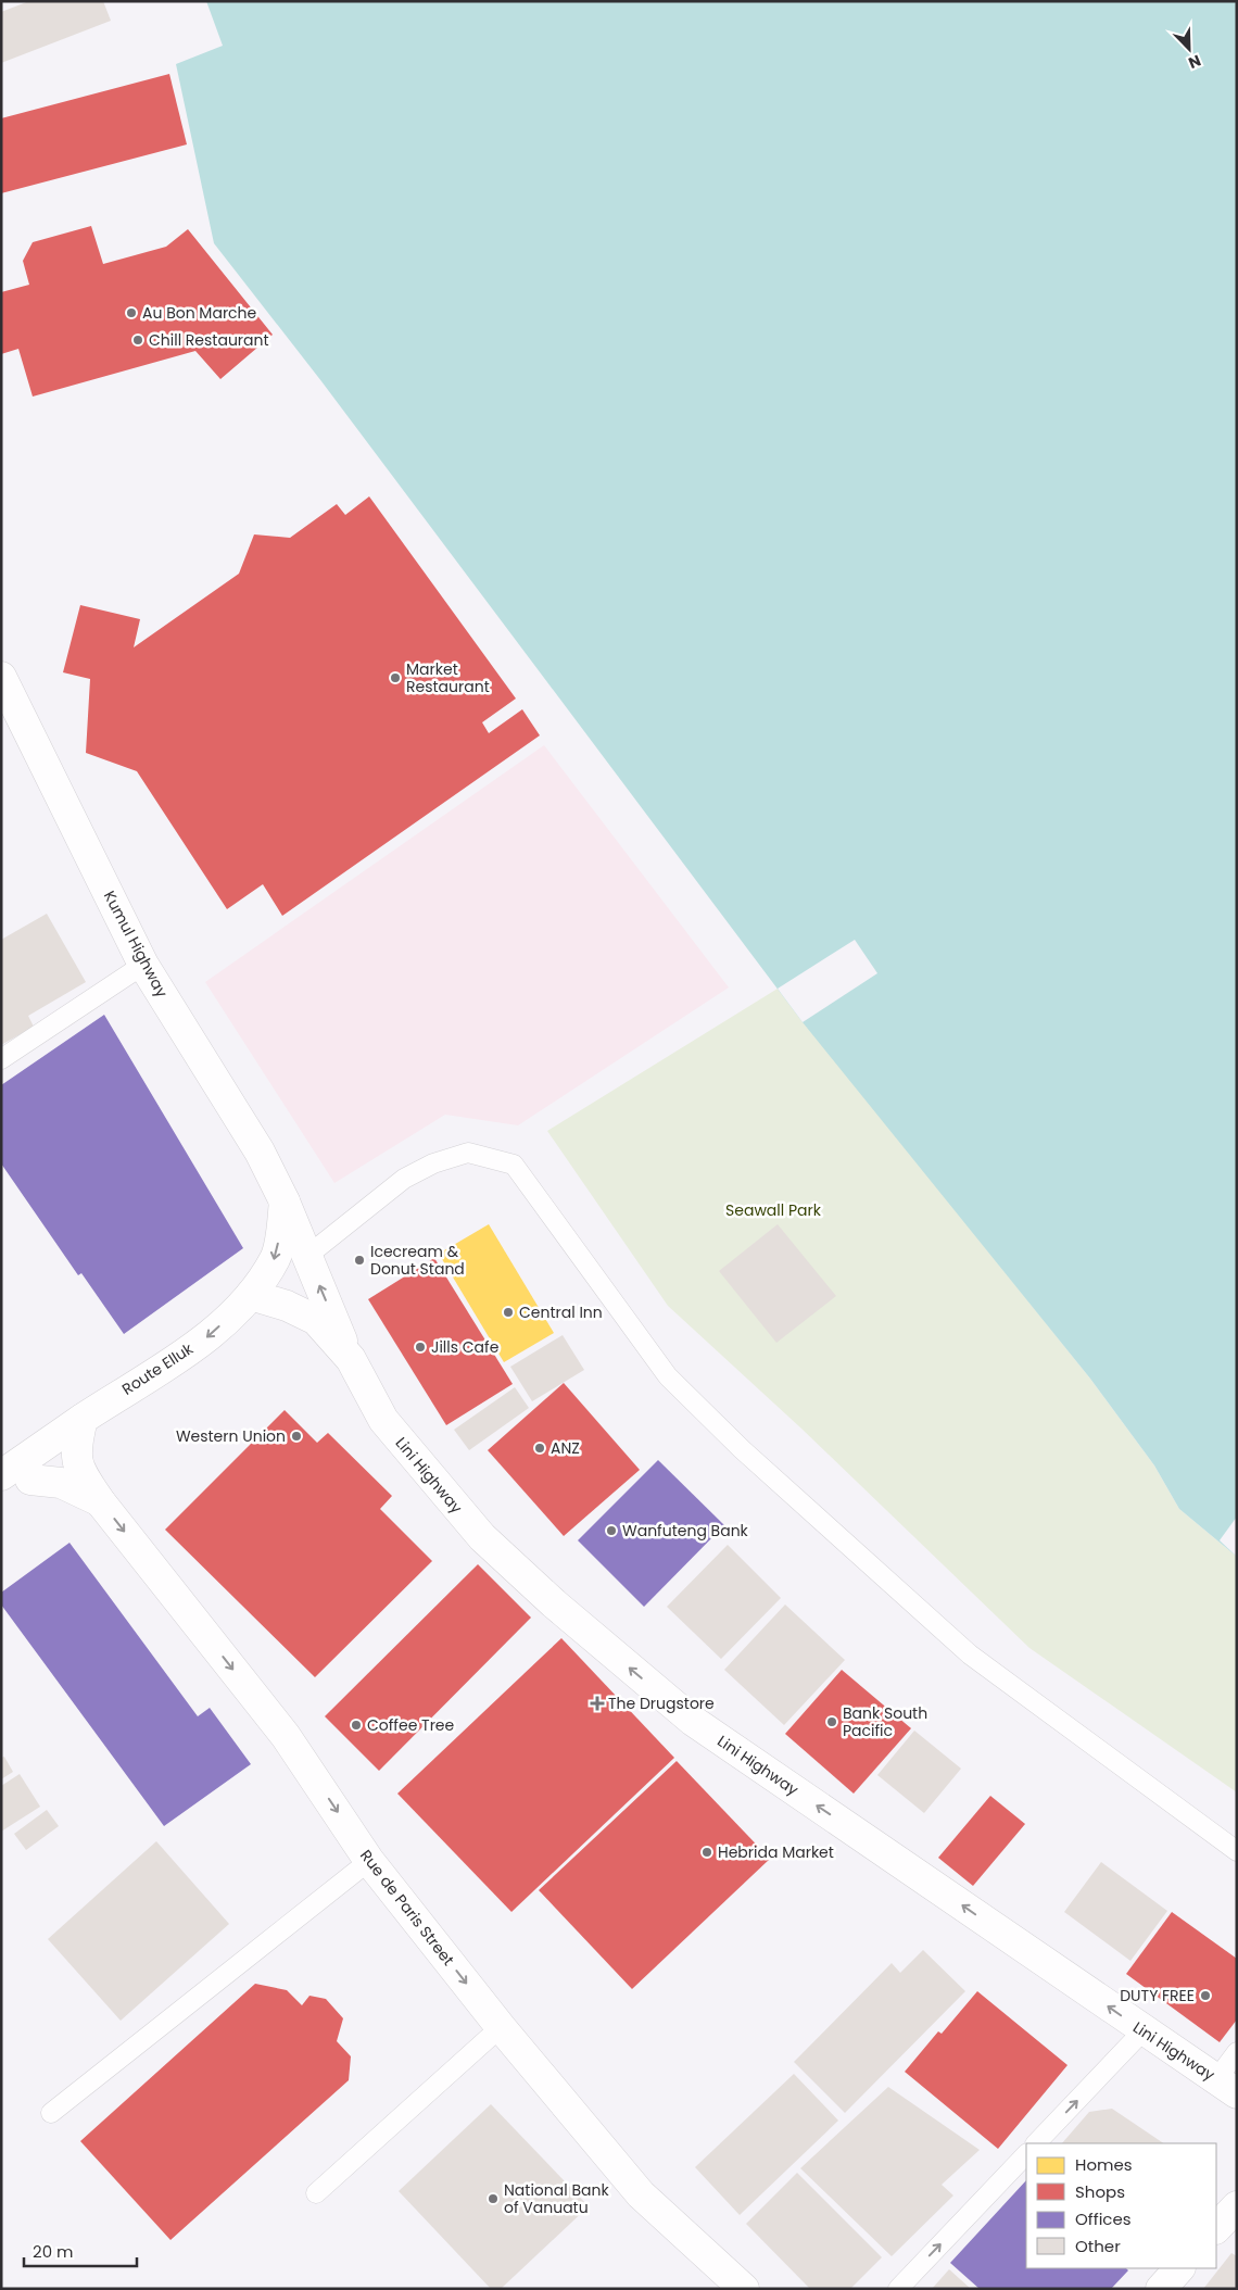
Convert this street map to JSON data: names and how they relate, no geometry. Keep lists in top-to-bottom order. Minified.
{"streets":{"street":["Kumul Highway","Route Elluk","Lini Highway","Rue de Paris Street"]},"crossings":[["Kumul Highway","Route Elluk"],["Kumul Highway","Lini Highway"],["Route Elluk","Lini Highway"],["Route Elluk","Rue de Paris Street"]],"one_way":["Route Elluk","Lini Highway","Rue de Paris Street"],"parks":["Seawall Park"],"places":{"other":["Au Bon Marche","Chill Restaurant","Market Restaurant","Icecream & Donut Stand","Central Inn","Jills Cafe","Western Union","ANZ","Wanfuteng Bank","Bank South Pacific","Coffee Tree","Hebrida Market","DUTY FREE","National Bank of Vanuatu"],"health":["The Drugstore"]},"legend":["Homes","Shops","Offices","Other"],"scale_bar":"20 m","north":"bottom right"}
